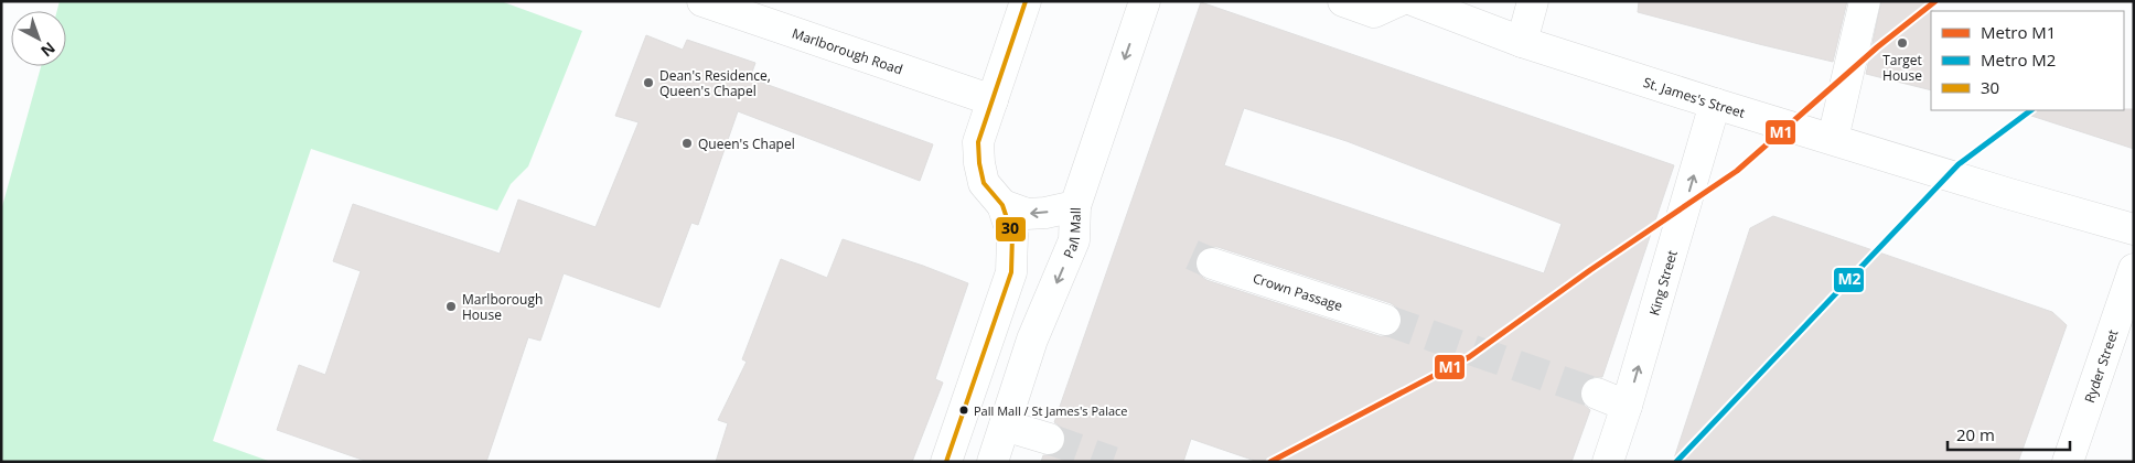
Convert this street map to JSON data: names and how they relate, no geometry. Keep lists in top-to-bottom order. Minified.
{"streets":{"main road":["Marlborough Road","St. James's Street","Pall Mall","King Street","Crown Passage","Ryder Street"]},"crossings":[["St. James's Street","King Street"]],"one_way":["King Street"],"places":["Target House","Dean's Residence, Queen's Chapel","Queen's Chapel","Marlborough House","Pall Mall / St James's Palace"],"lines":["metro line M1","transit line 30","metro line M2"],"legend":["Metro M1","Metro M2","30"],"scale_bar":"20 m","north":"bottom right"}
